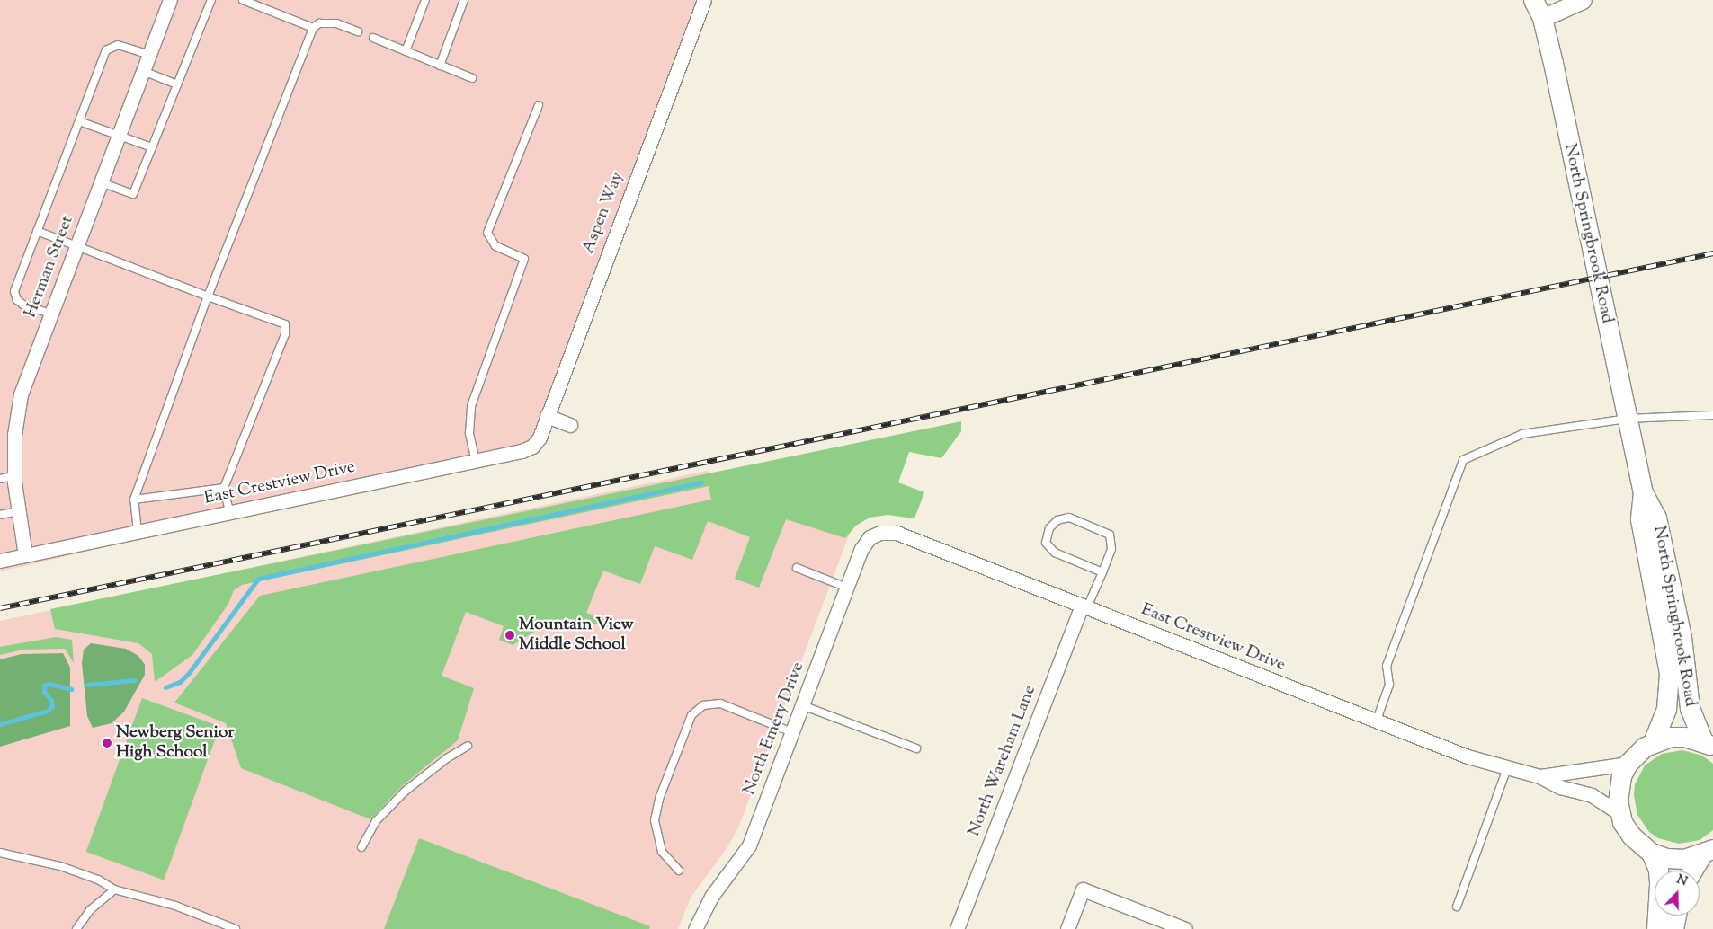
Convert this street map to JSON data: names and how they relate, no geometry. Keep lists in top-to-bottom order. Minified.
{"streets":{"main road":["North Springbrook Road"],"street":["Aspen Way","Herman Street","East Crestview Drive","North Emery Drive","North Wareham Lane"]},"crossings":[["Aspen Way","East Crestview Drive"],["Herman Street","East Crestview Drive"],["East Crestview Drive","North Emery Drive"],["East Crestview Drive","North Wareham Lane"]],"places":["Mountain View Middle School","Newberg Senior High School"],"north":"top"}
